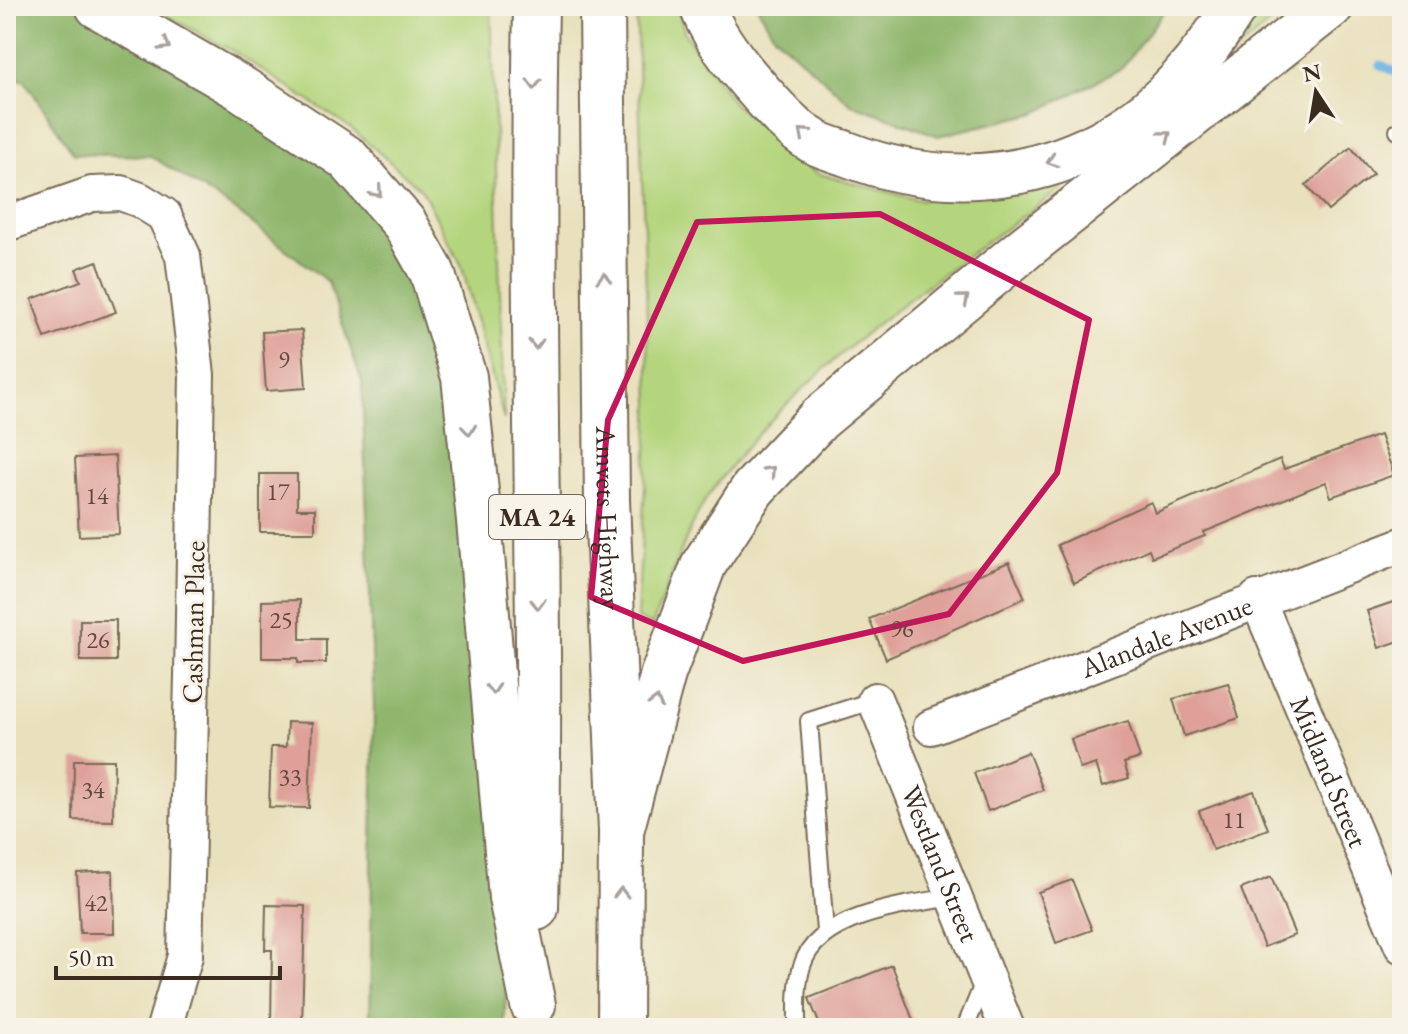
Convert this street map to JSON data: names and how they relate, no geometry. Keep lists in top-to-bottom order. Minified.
{"streets":{"highway":["MA 24","Amvets Highway"],"street":["Cashman Place","Alandale Avenue","Midland Street","Westland Street"]},"crossings":[["Alandale Avenue","Midland Street"]],"house_numbers":["9","17","14","25","96","26","33","34","11","42"],"scale_bar":"50 m","north":"top"}
